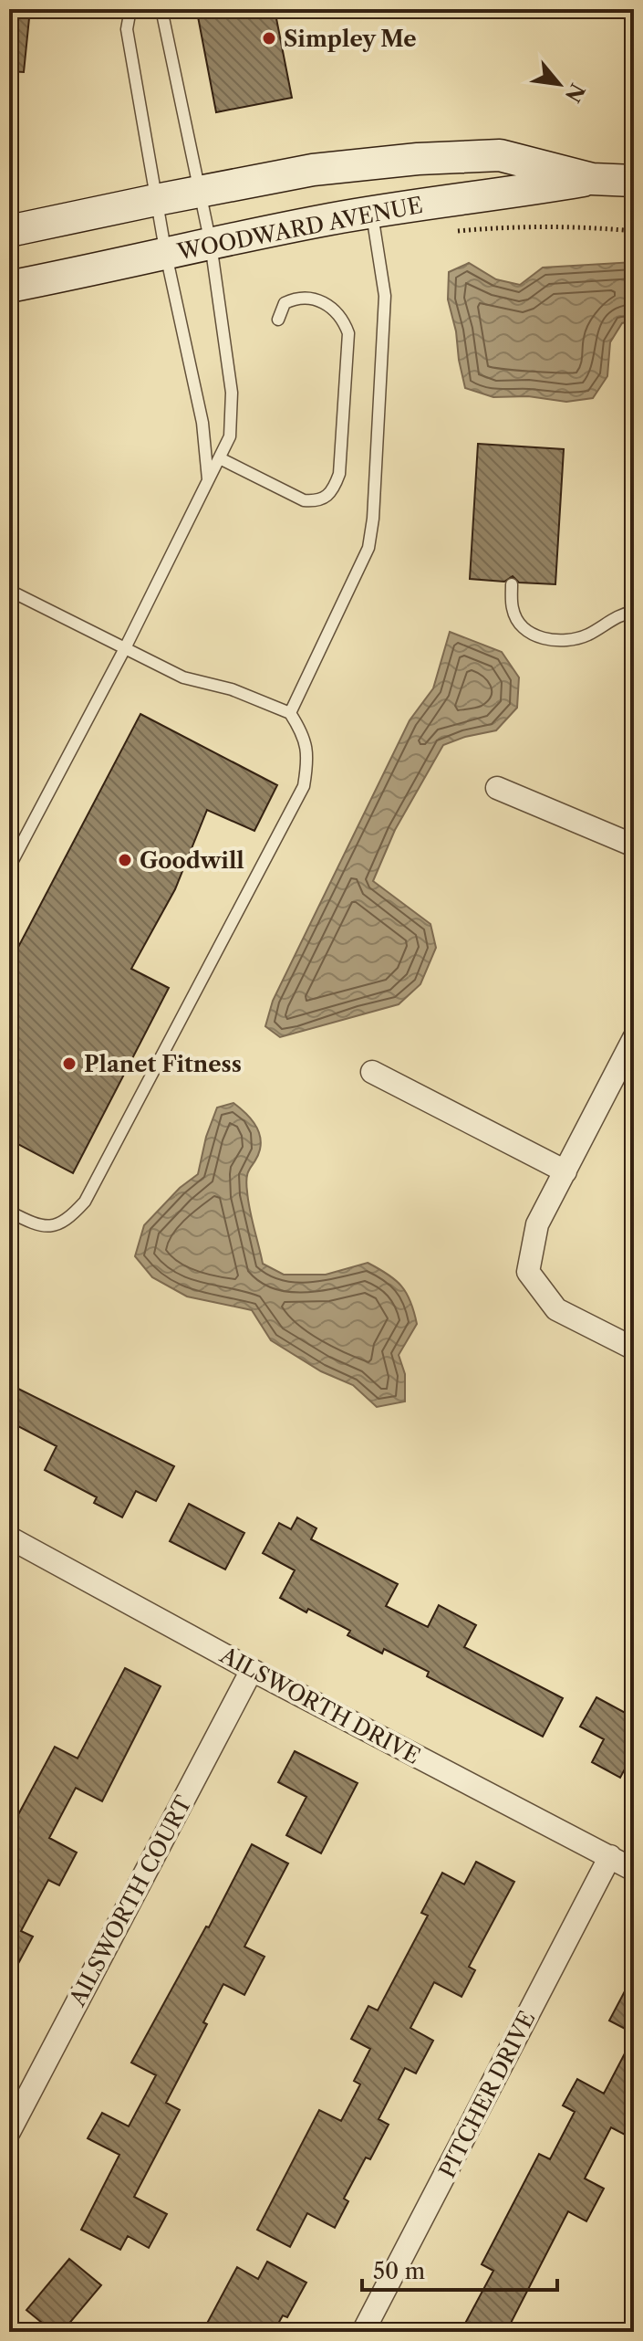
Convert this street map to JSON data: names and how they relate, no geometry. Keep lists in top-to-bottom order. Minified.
{"streets":{"main road":["WOODWARD AVENUE"],"street":["AILSWORTH DRIVE","AILSWORTH COURT","PITCHER DRIVE"]},"crossings":[["AILSWORTH DRIVE","AILSWORTH COURT"],["AILSWORTH DRIVE","PITCHER DRIVE"]],"places":["Simpley Me","Goodwill","Planet Fitness"],"scale_bar":"50 m","north":"bottom right"}
